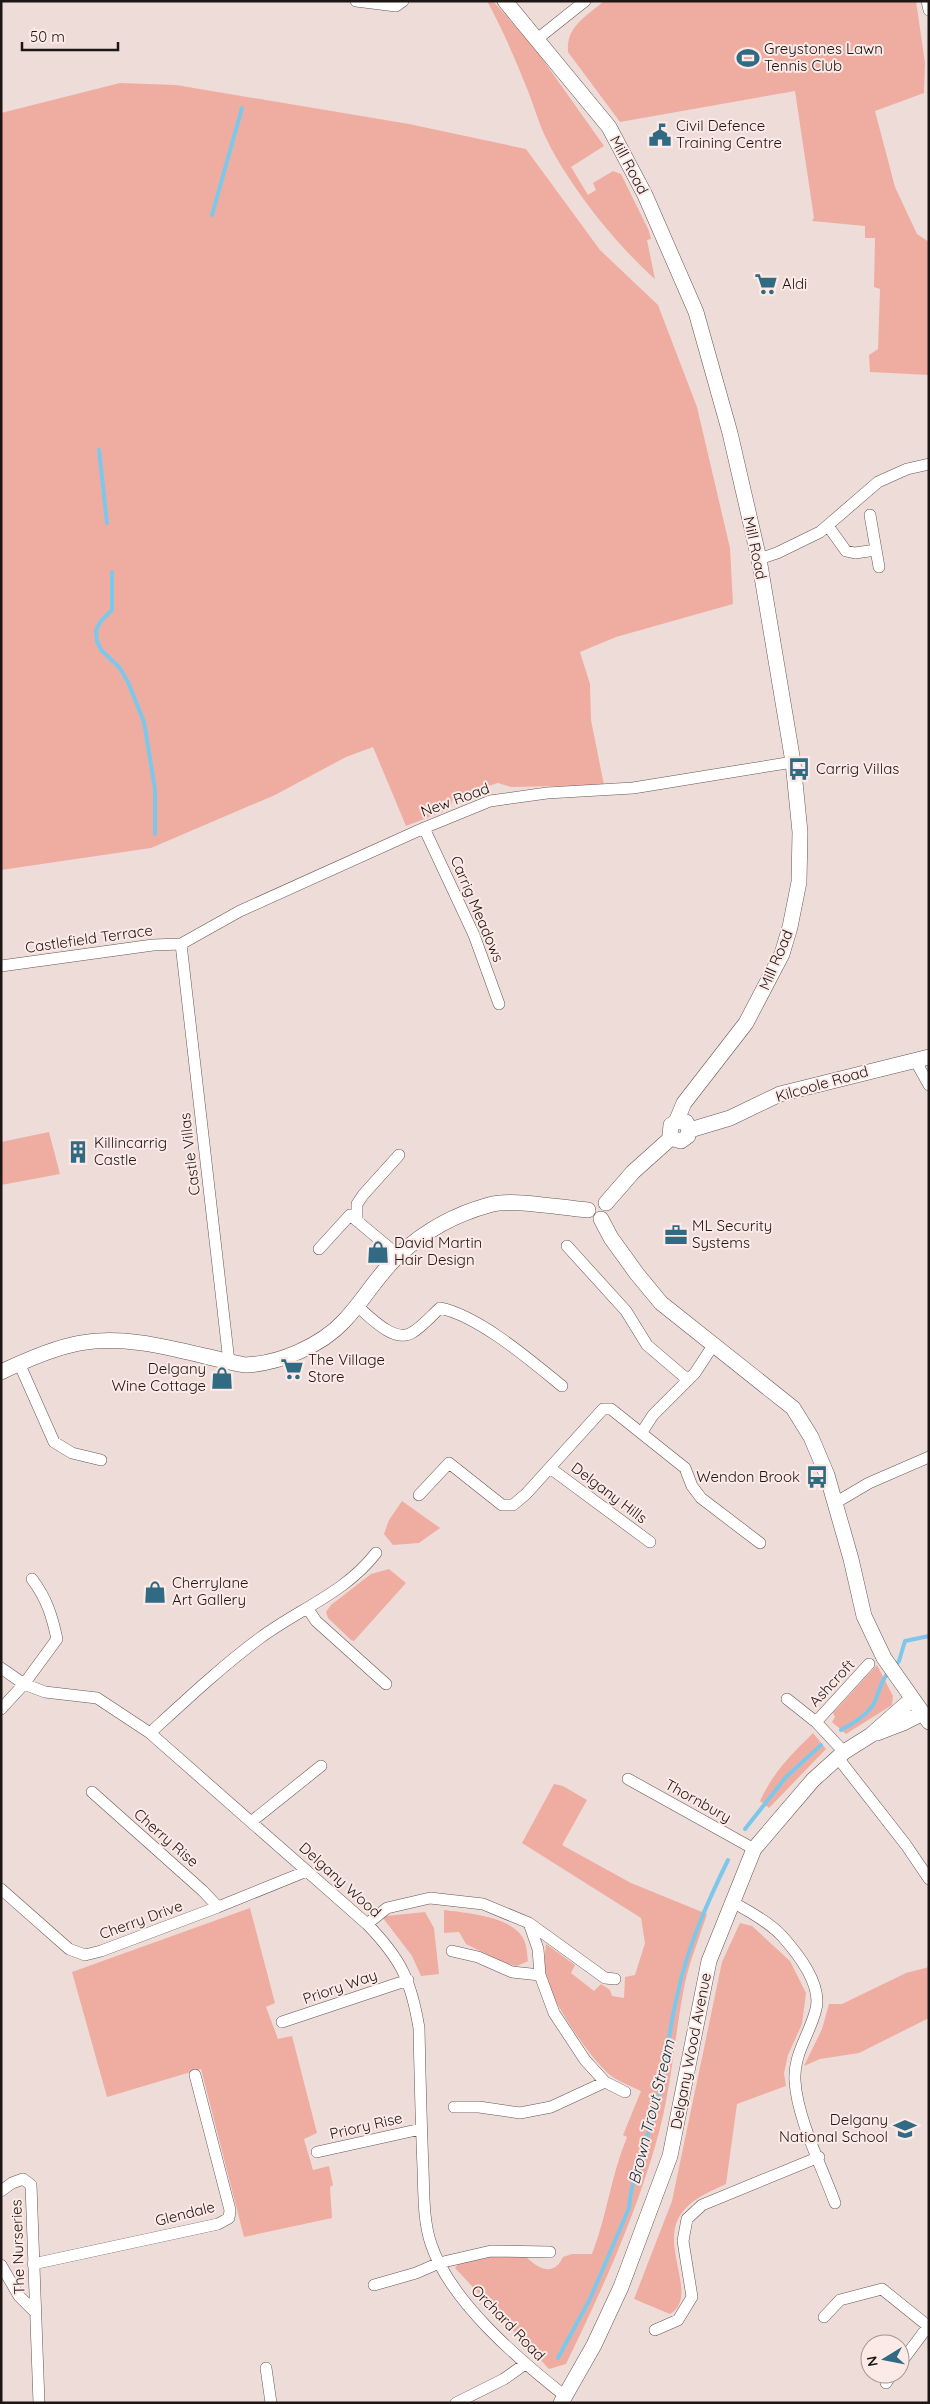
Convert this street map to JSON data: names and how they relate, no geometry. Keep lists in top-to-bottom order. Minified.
{"streets":{"main road":["Mill Road","Kilcoole Road","Delgany Wood Avenue"],"street":["New Road","Carrig Meadows","Castlefield Terrace","Castle Villas","Delgany Hills","Ashcroft","Thornbury","Cherry Rise","Delgany Wood","Cherry Drive","Priory Way","Priory Rise","Glendale","The Nurseries","Orchard Road"]},"crossings":[["Mill Road","New Road"],["Mill Road","Kilcoole Road"],["New Road","Carrig Meadows"],["New Road","Castlefield Terrace"],["New Road","Castle Villas"],["Castlefield Terrace","Castle Villas"],["Ashcroft","Delgany Wood Avenue"],["Thornbury","Delgany Wood Avenue"],["Cherry Rise","Cherry Drive"],["Delgany Wood","Cherry Drive"],["Delgany Wood","Priory Way"],["Delgany Wood","Priory Rise"],["Delgany Wood","Orchard Road"],["Delgany Wood Avenue","Orchard Road"],["Glendale","The Nurseries"]],"water":["Brown Trout Stream"],"places":{"sports":["Greystones Lawn Tennis Club"],"public building":["Civil Defence Training Centre"],"supermarket":["Aldi","The Village Store"],"bus stop":["Carrig Villas","Wendon Brook"],"building":["Killincarrig Castle"],"office":["ML Security Systems"],"shop":["David Martin Hair Design","Delgany Wine Cottage","Cherrylane Art Gallery"],"school or university":["Delgany National School"]},"scale_bar":"50 m","north":"left"}
